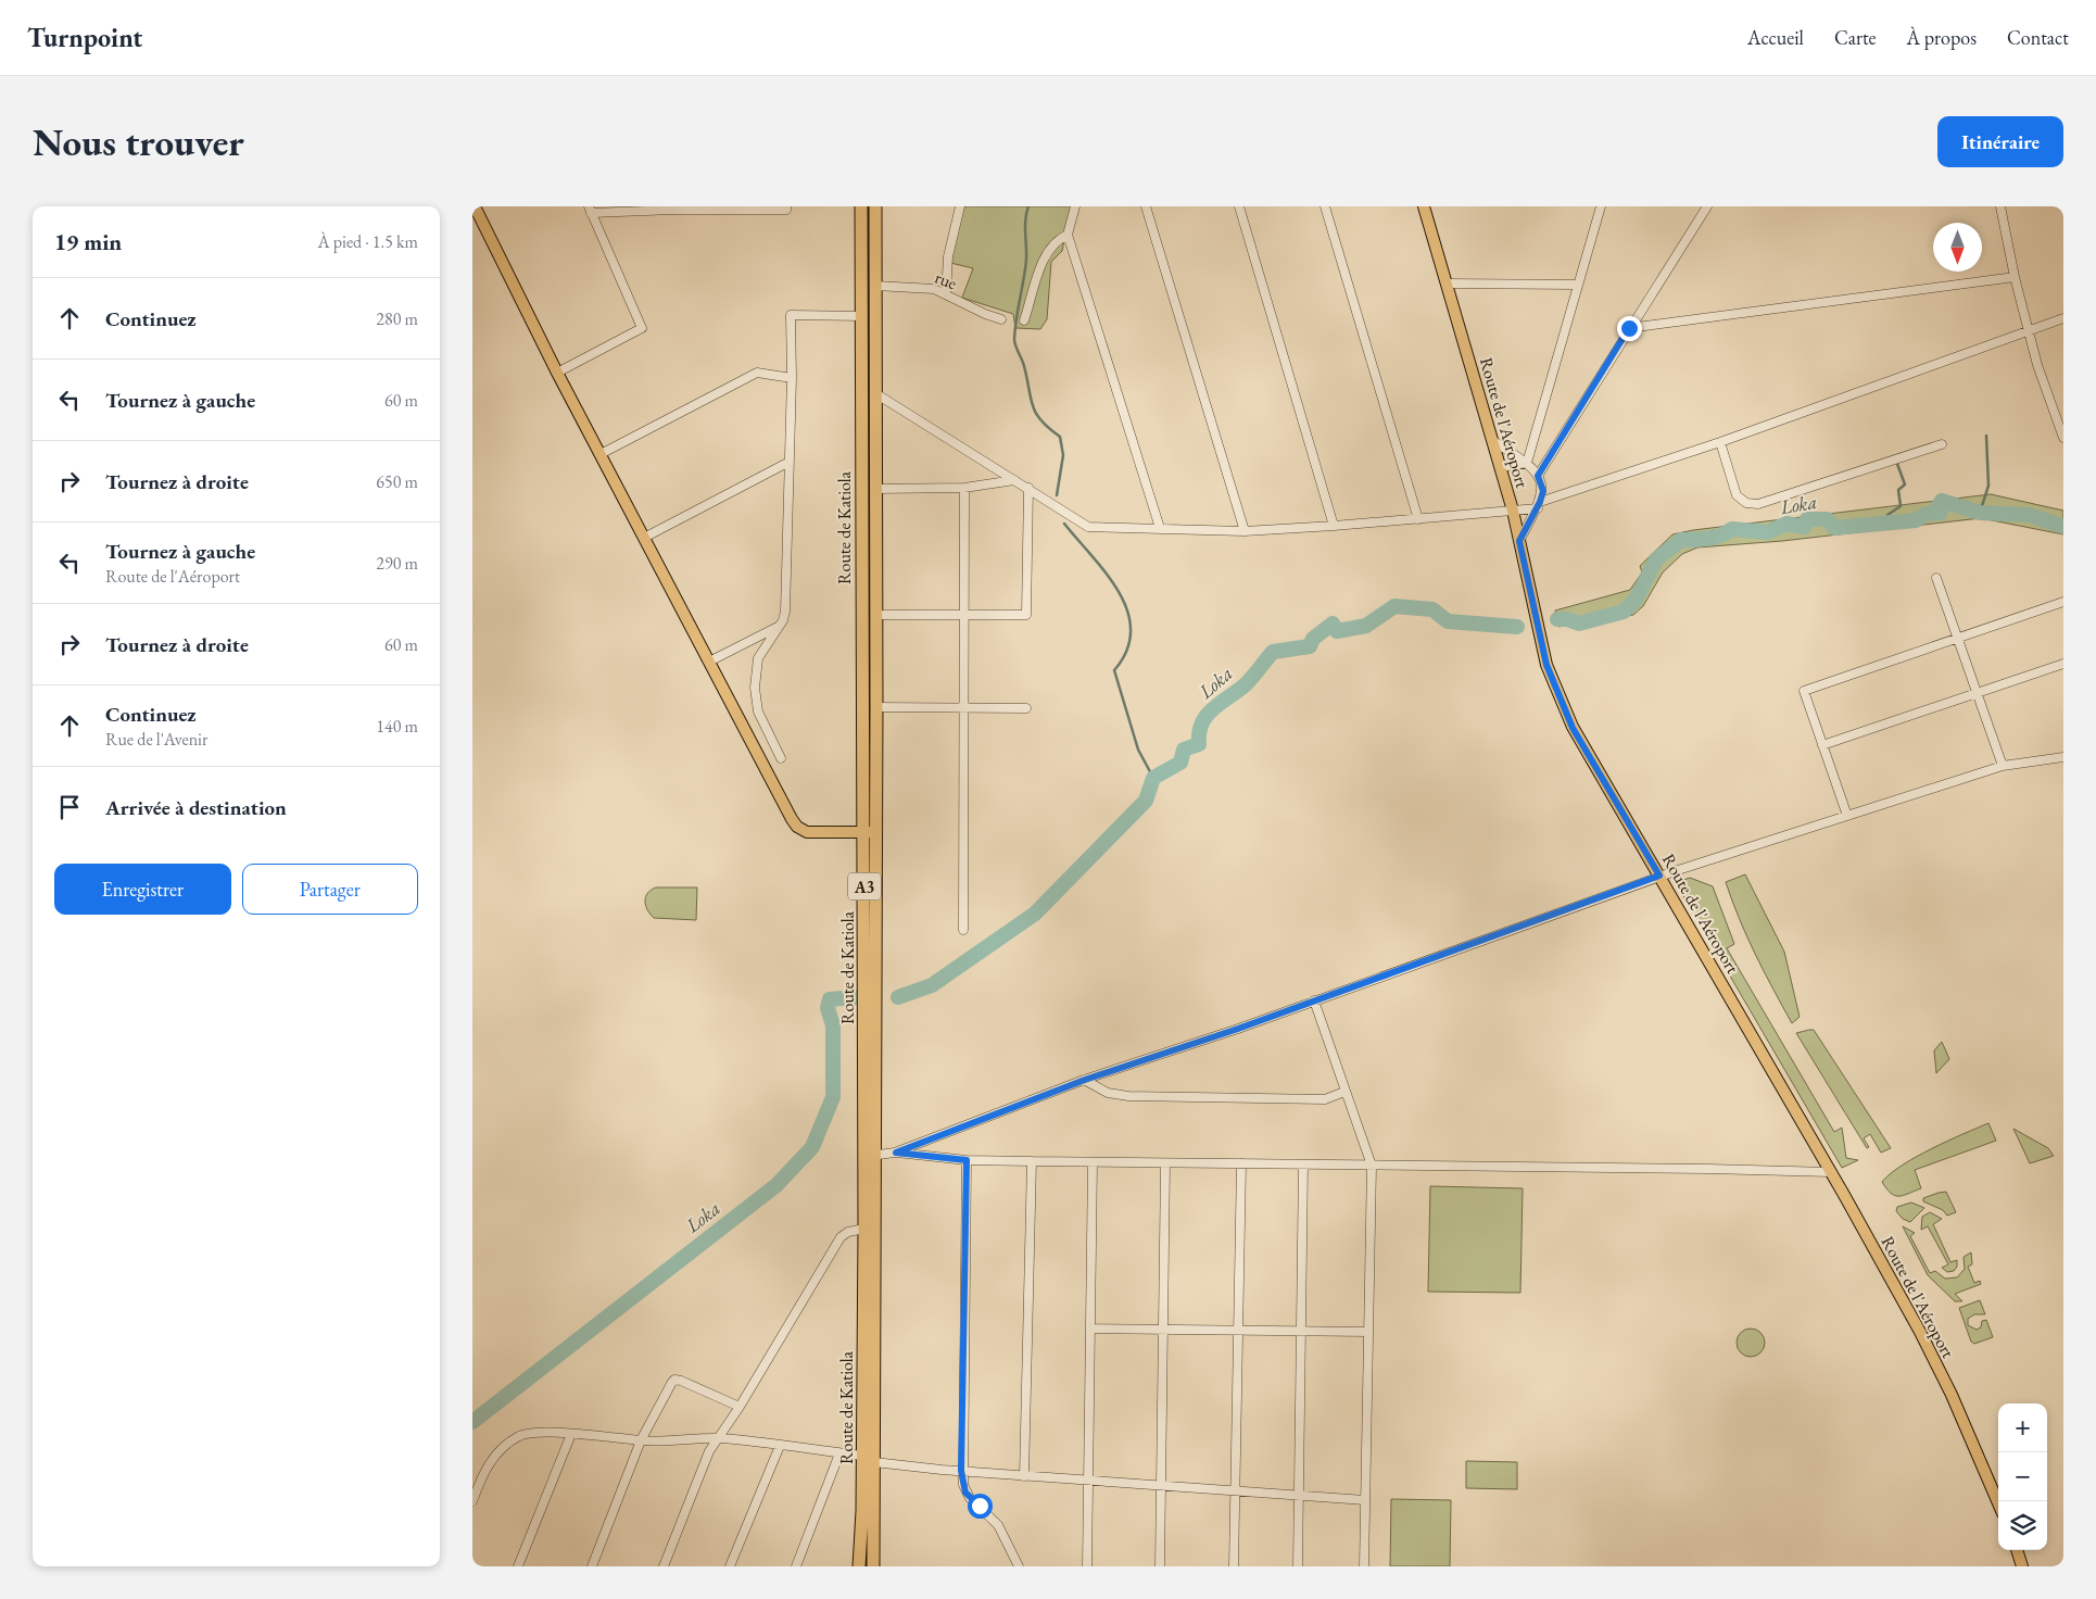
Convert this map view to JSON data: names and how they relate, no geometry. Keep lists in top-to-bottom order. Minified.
{"streets":{"highway":["Route de Katiola","A3"],"main road":["Route de l'Aéroport"],"street":["rue"]},"crossings":[["rue","Route de Katiola"]],"water":["Loka"],"north":"bottom","page":{"header":"Turnpoint","nav":["Accueil","Carte","À propos","Contact"],"buttons":["Itinéraire",["Enregistrer","Partager"]],"title":"Nous trouver","heading":["19 min","À pied · 1.5 km"],"list":[["Continuez","280 m"],["Tournez à gauche","60 m"],["Tournez à droite","650 m"],["Tournez à gauche","Route de l'Aéroport","290 m"],["Tournez à droite","60 m"],["Continuez","Rue de l'Avenir","140 m"],"Arrivée à destination"],"map_buttons":["+","−"]}}
